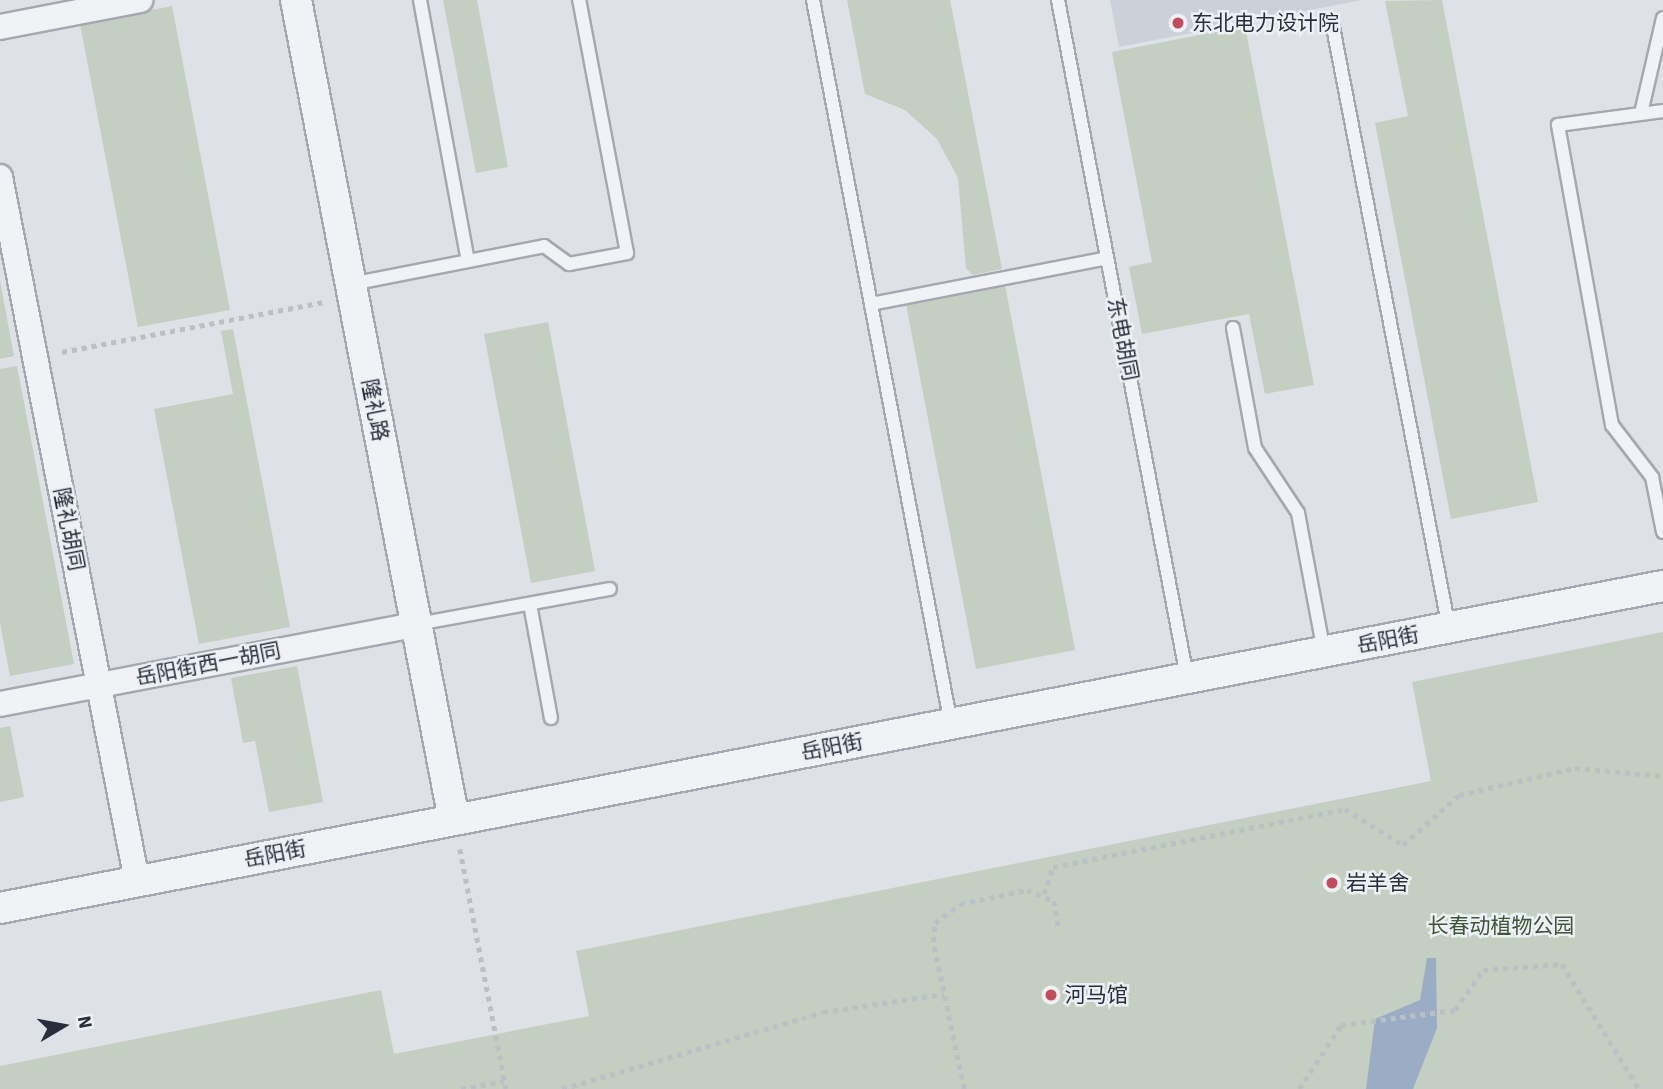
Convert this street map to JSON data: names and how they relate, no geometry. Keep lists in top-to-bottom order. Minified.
{"streets":{"street":["隆礼路","隆礼胡同","岳阳街","岳阳街西一胡同"],"lane":["东电胡同"]},"crossings":[["东电胡同","岳阳街"],["隆礼路","岳阳街"],["隆礼路","岳阳街西一胡同"],["隆礼胡同","岳阳街"],["隆礼胡同","岳阳街西一胡同"]],"parks":["长春动植物公园"],"places":["东北电力设计院","岩羊舍","河马馆"],"north":"right"}
